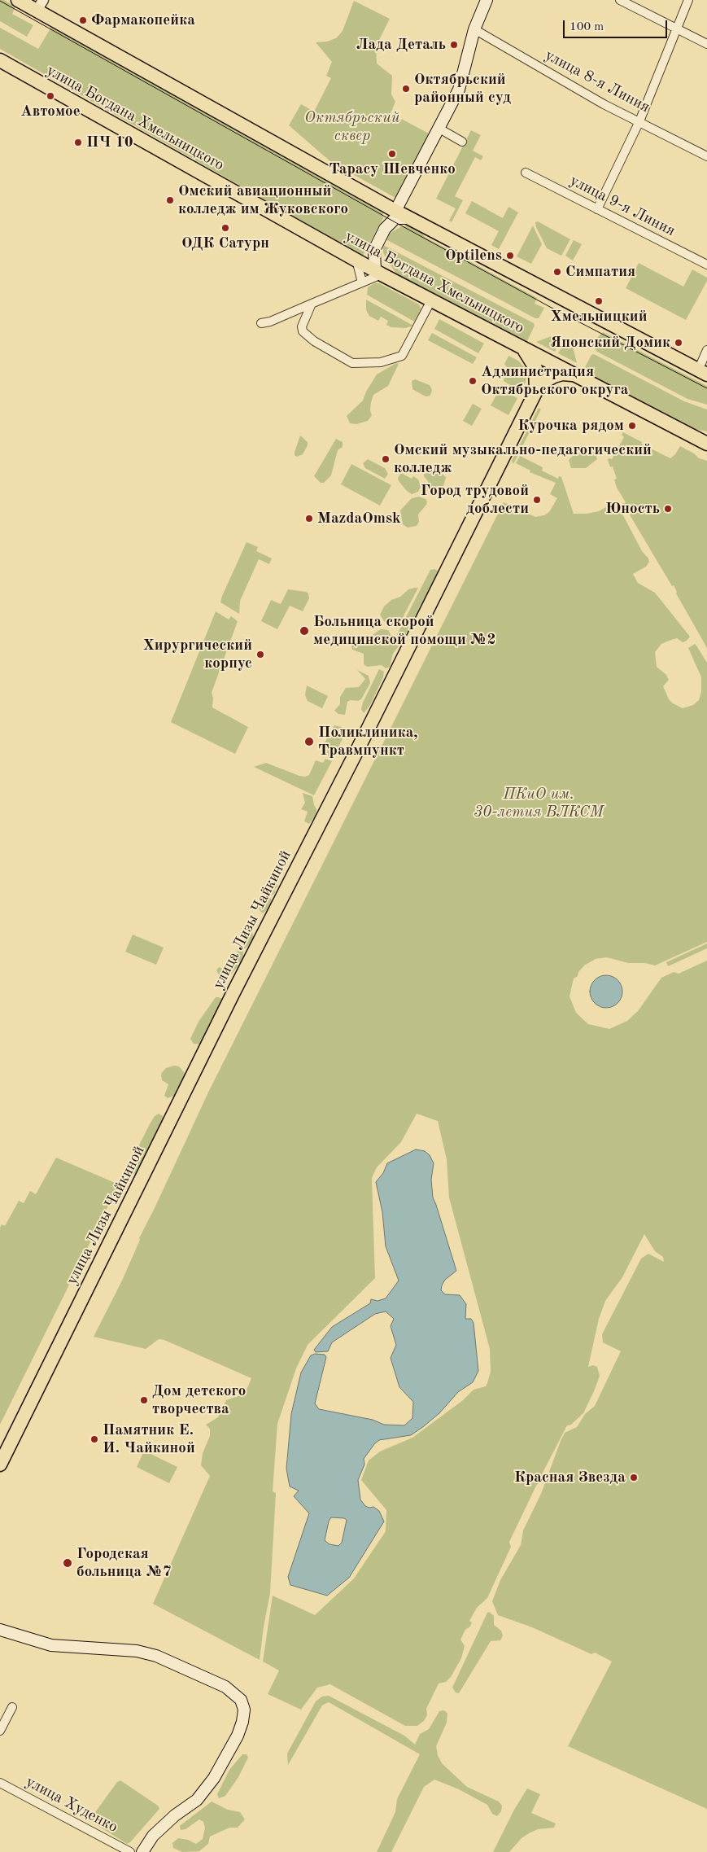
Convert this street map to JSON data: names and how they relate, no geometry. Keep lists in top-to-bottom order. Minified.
{"streets":{"main road":["улица Богдана Хмельницкого","улица Лизы Чайкиной"],"street":["улица 8-я Линия","улица 9-я Линия","улица Худенко"]},"parks":["Октябрьский сквер","ПКиО им. 30-летия ВЛКСМ"],"places":["Фармакопейка","Лада Деталь","Октябрьский районный суд","Автомое","ПЧ 10","Тарасу Шевченко","Омский авиационный колледж им Жуковского","ОДК Сатурн","Optilens","Симпатия","Хмельницкий","Японский Домик","Администрация Октябрьского округа","Курочка рядом","Омский музыкально-педагогический колледж","Город трудовой доблести","Юность","MazdaOmsk","Больница скорой медицинской помощи №2","Хирургический корпус","Поликлиника, Травмпункт","Дом детского творчества","Памятник Е. И. Чайкиной","Красная Звезда","Городская больница №7"],"scale_bar":"100 m"}
